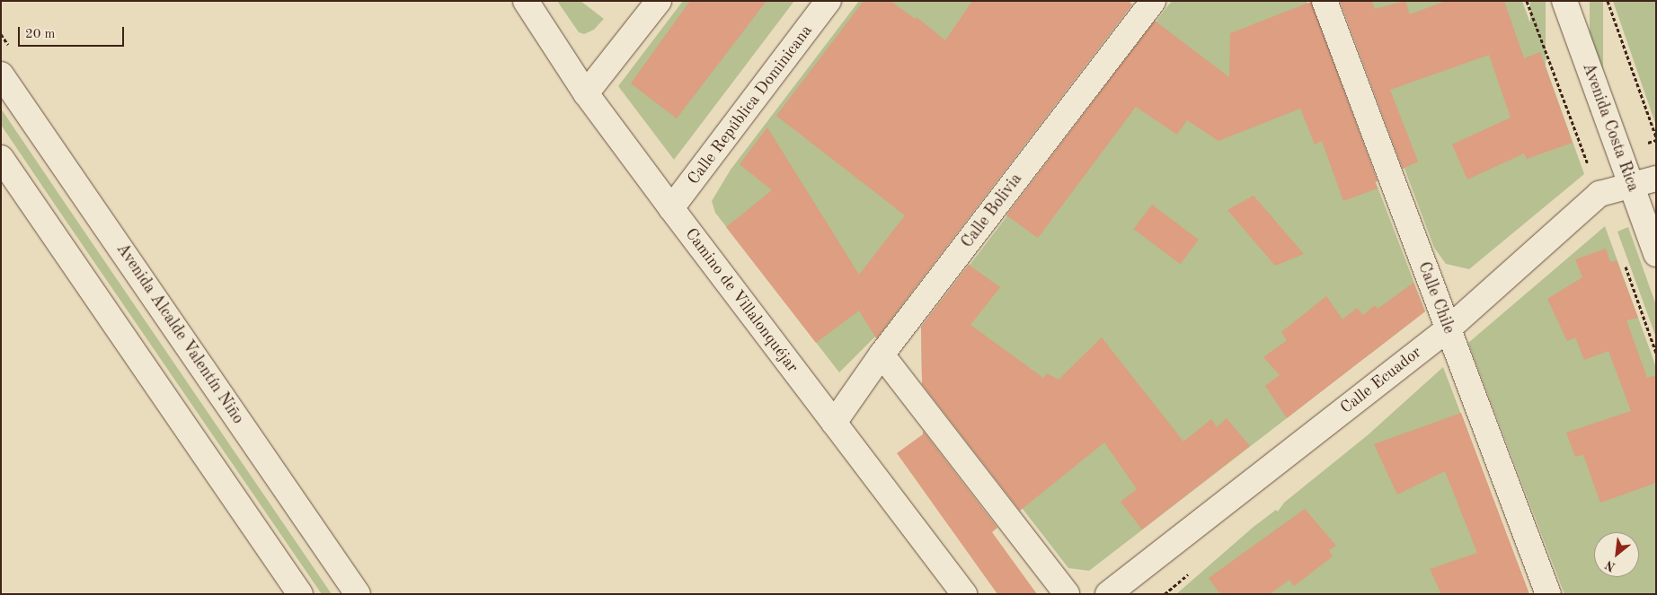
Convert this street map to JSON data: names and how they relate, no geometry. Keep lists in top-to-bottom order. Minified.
{"streets":{"street":["Calle República Dominicana","Avenida Costa Rica","Calle Bolivia","Calle Chile","Camino de Villalonquéjar","Avenida Alcalde Valentín Niño","Calle Ecuador"]},"crossings":[["Calle República Dominicana","Camino de Villalonquéjar"],["Avenida Costa Rica","Calle Ecuador"],["Calle Bolivia","Camino de Villalonquéjar"],["Calle Chile","Calle Ecuador"]],"scale_bar":"20 m","north":"bottom left"}
